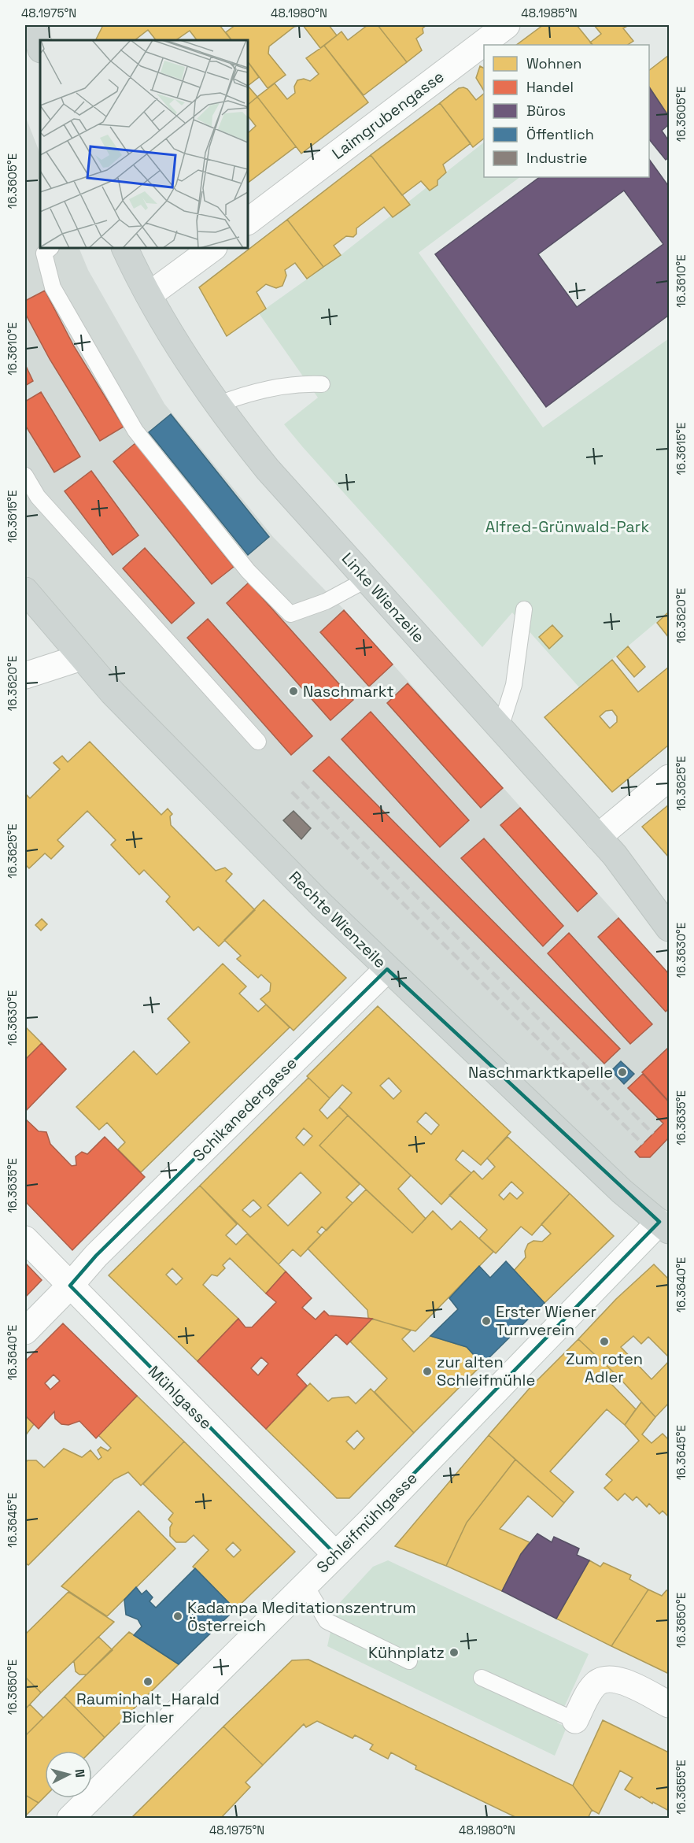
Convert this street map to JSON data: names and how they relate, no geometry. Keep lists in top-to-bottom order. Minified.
{"streets":{"main road":["Linke Wienzeile","Rechte Wienzeile"],"street":["Laimgrubengasse","Schikanedergasse","Mühlgasse","Schleifmühlgasse"]},"crossings":[["Rechte Wienzeile","Schikanedergasse"],["Rechte Wienzeile","Schleifmühlgasse"],["Schikanedergasse","Mühlgasse"],["Mühlgasse","Schleifmühlgasse"]],"parks":["Alfred-Grünwald-Park"],"places":["Naschmarkt","Naschmarktkapelle","Erster Wiener Turnverein","Zum roten Adler","zur alten Schleifmühle","Kadampa Meditationszentrum Österreich","Kühnplatz","Rauminhalt_Harald Bichler"],"legend":["Wohnen","Handel","Büros","Öffentlich","Industrie"],"north":"right","coordinates":["48.1975°N","48.1980°N","48.1985°N","16.3605°E","16.3610°E","16.3615°E","16.3620°E","16.3625°E","16.3630°E","16.3635°E","16.3640°E","16.3645°E","16.3650°E","16.3655°E"]}
